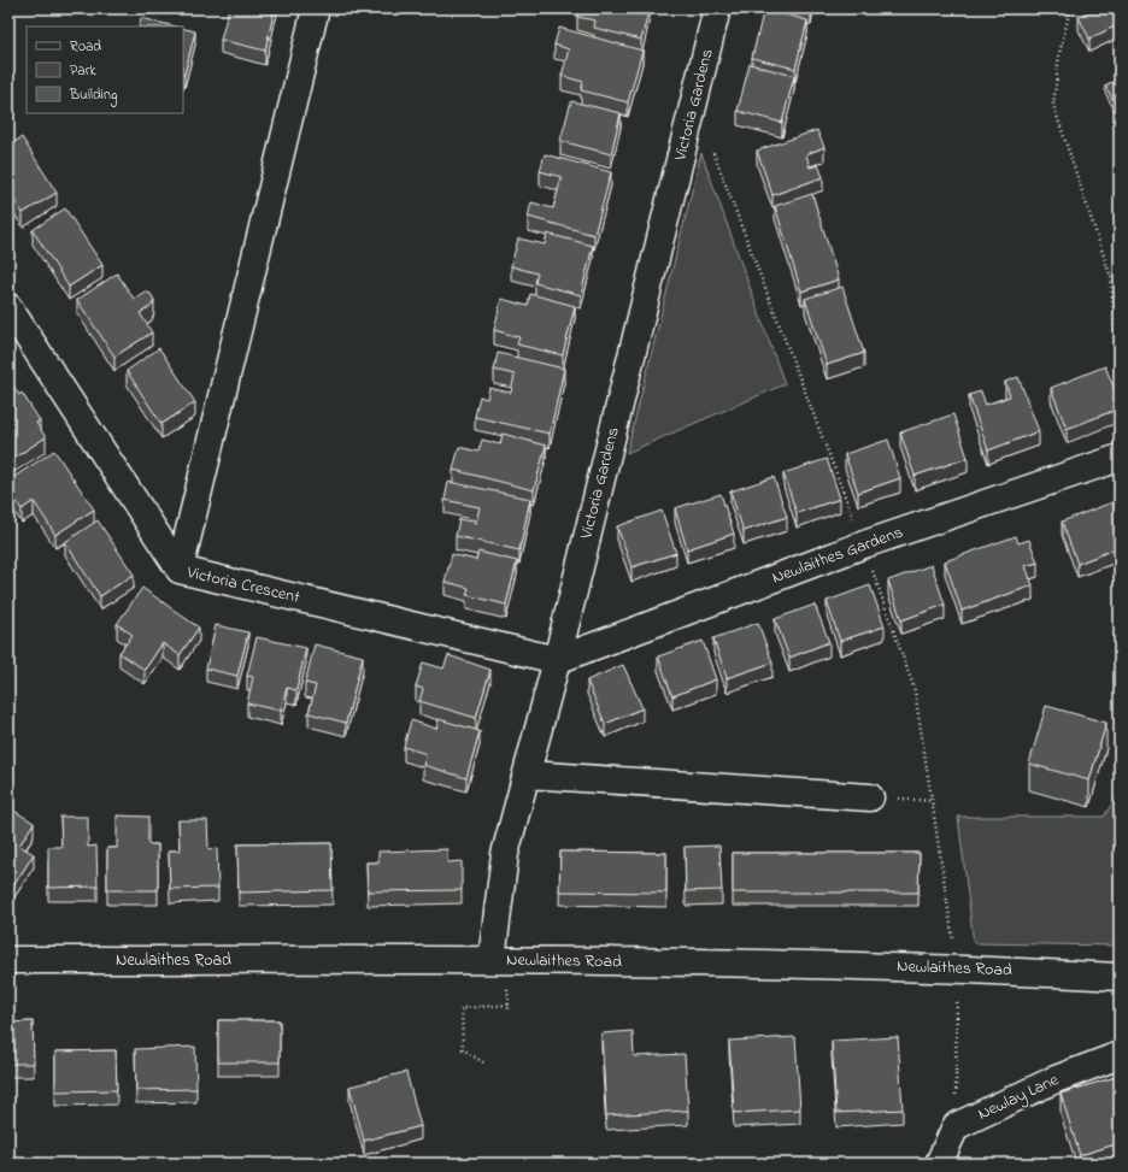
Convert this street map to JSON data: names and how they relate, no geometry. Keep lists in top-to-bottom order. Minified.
{"streets":{"street":["Victoria Gardens","Newlaithes Gardens","Victoria Crescent","Newlaithes Road","Newlay Lane"]},"crossings":[["Victoria Gardens","Newlaithes Gardens"],["Victoria Gardens","Victoria Crescent"],["Victoria Gardens","Newlaithes Road"],["Newlaithes Gardens","Victoria Crescent"]],"legend":["Road","Park","Building"]}
